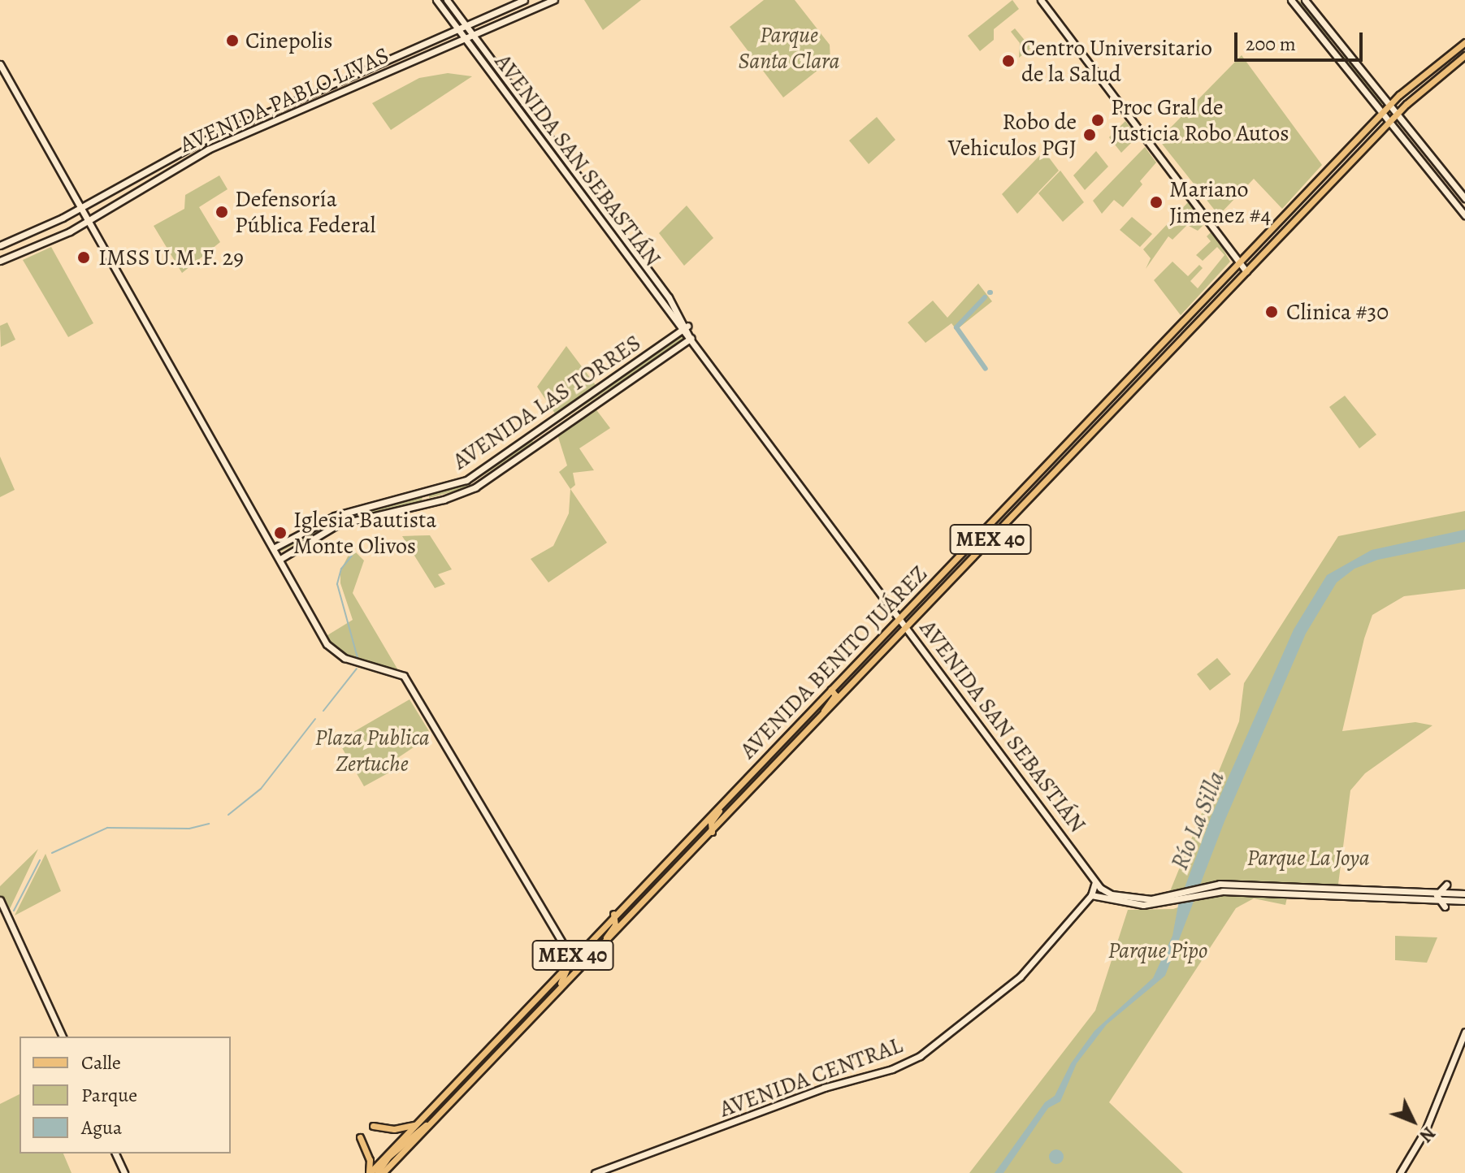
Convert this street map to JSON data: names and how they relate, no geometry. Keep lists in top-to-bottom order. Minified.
{"streets":{"main road":["AVENIDA PABLO LIVAS","AVENIDA SAN SEBASTIÁN","AVENIDA LAS TORRES","MEX 40","AVENIDA BENITO JUÁREZ","AVENIDA CENTRAL"]},"crossings":[["AVENIDA PABLO LIVAS","AVENIDA SAN SEBASTIÁN"],["AVENIDA SAN SEBASTIÁN","AVENIDA LAS TORRES"],["AVENIDA SAN SEBASTIÁN","AVENIDA BENITO JUÁREZ"]],"water":["Río La Silla"],"parks":["Parque Santa Clara","Plaza Publica Zertuche","Parque La Joya","Parque Pipo"],"places":["Cinepolis","Centro Universitario de la Salud","Proc Gral de Justicia Robo Autos","Robo de Vehiculos PGJ","Mariano Jimenez #4","Defensoría Pública Federal","IMSS U.M.F. 29","Clinica #30","Iglesia Bautista Monte Olivos"],"legend":["Calle","Parque","Agua"],"scale_bar":"200 m","north":"bottom right"}
